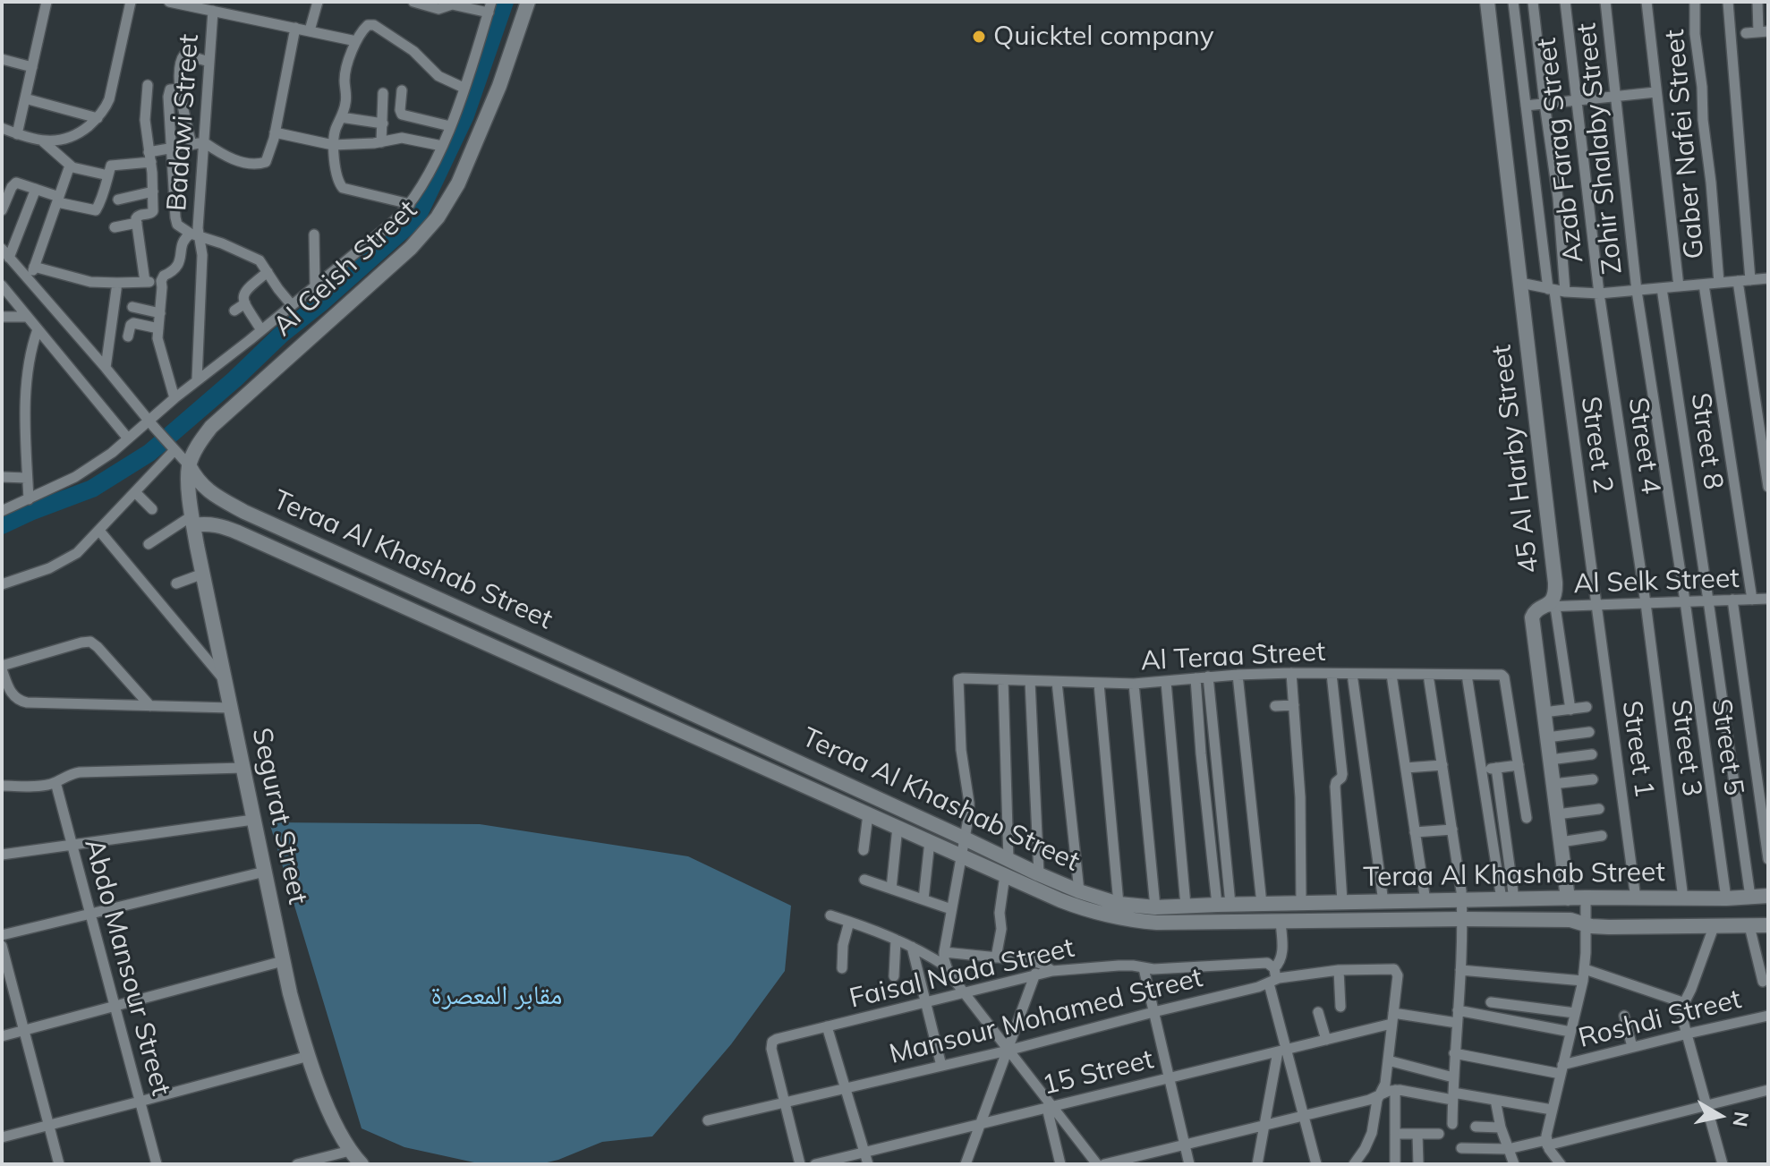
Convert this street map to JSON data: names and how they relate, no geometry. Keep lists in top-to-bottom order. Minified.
{"streets":{"street":["Badawi Street","Gaber Nafei Street","Zohir Shalaby Street","Azab Farag Street","Al Geish Street","Street 8","Street 2","Street 4","45 Al Harby Street","Teraa Al Khashab Street","Al Selk Street","Al Teraa Street","Street 5","Street 3","Street 1","Segurat Street","Abdo Mansour Street","Faisal Nada Street","Mansour Mohamed Street","Roshdi Street","15 Street"]},"crossings":[["Zohir Shalaby Street","Al Selk Street"],["Zohir Shalaby Street","Street 5"],["Azab Farag Street","Street 4"],["Al Geish Street","Teraa Al Khashab Street"],["Al Geish Street","Segurat Street"],["Street 8","Teraa Al Khashab Street"],["Street 8","Al Selk Street"],["Street 2","Al Selk Street"],["Street 2","Street 1"],["Street 4","Al Selk Street"],["Street 4","Street 3"],["45 Al Harby Street","Teraa Al Khashab Street"],["45 Al Harby Street","Al Selk Street"],["Teraa Al Khashab Street","Al Teraa Street"],["Teraa Al Khashab Street","Street 5"],["Teraa Al Khashab Street","Street 3"],["Teraa Al Khashab Street","Street 1"],["Teraa Al Khashab Street","Segurat Street"],["Al Selk Street","Street 5"],["Al Selk Street","Street 3"],["Al Selk Street","Street 1"],["Faisal Nada Street","Mansour Mohamed Street"],["Mansour Mohamed Street","15 Street"]],"parks":["مقابر المعصرة"],"places":["Quicktel company"],"north":"right"}
